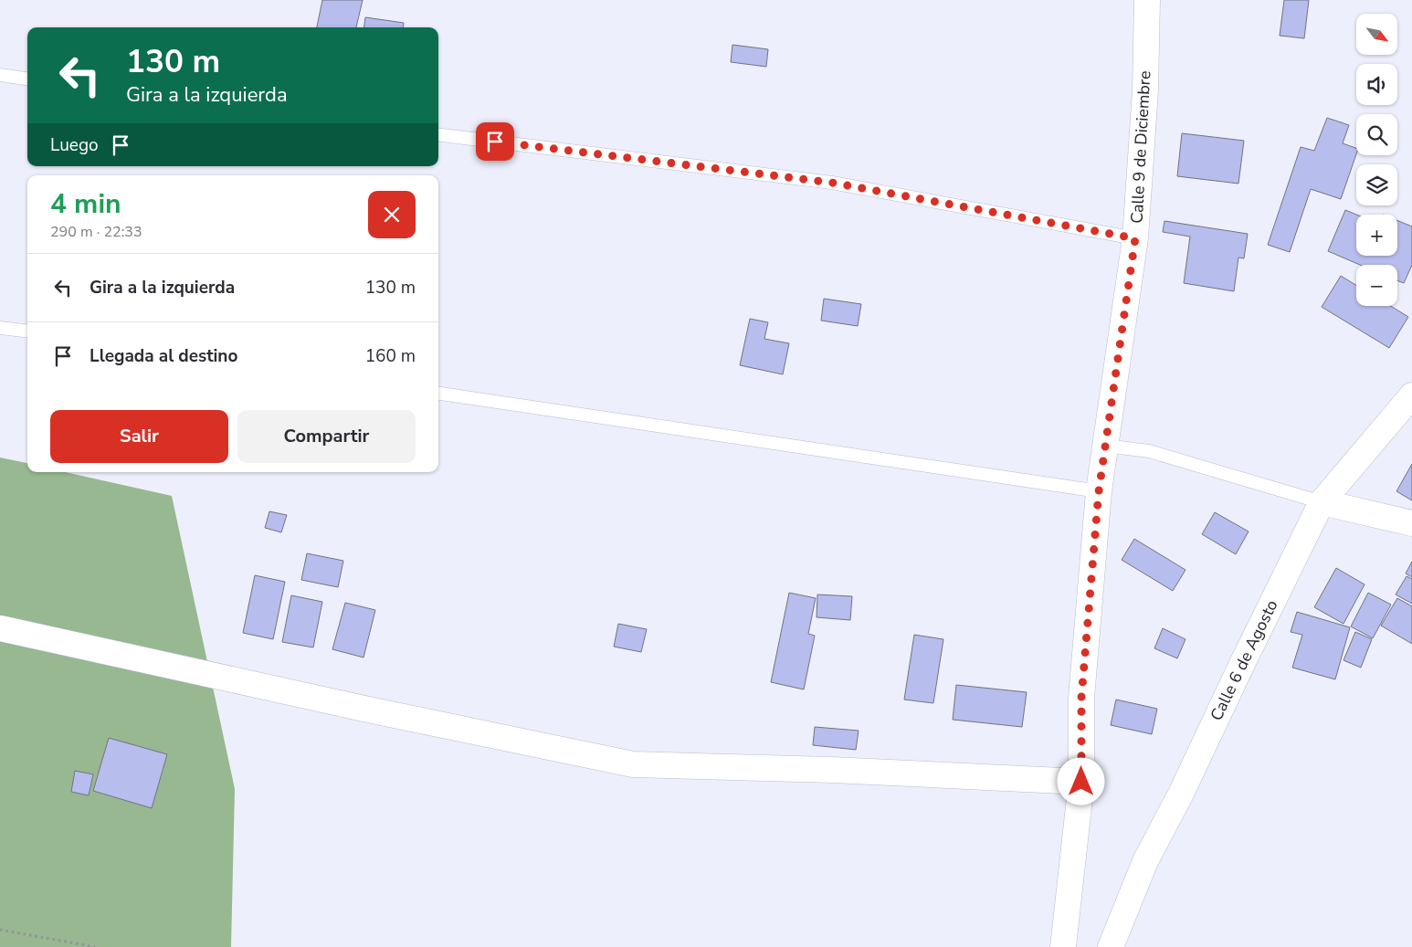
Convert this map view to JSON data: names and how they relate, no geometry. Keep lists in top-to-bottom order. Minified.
{"streets":{"street":["Calle 9 de Diciembre","Calle 6 de Agosto"]},"north":"bottom right","page":{"map_buttons":["+","−"],"turn":["130 m","Gira a la izquierda"],"then":"Luego","heading":["4 min","290 m · 22:33"],"list":[{"name":"Gira a la izquierda","value":"130 m"},{"name":"Llegada al destino","value":"160 m"}],"buttons":["Salir","Compartir"]}}
